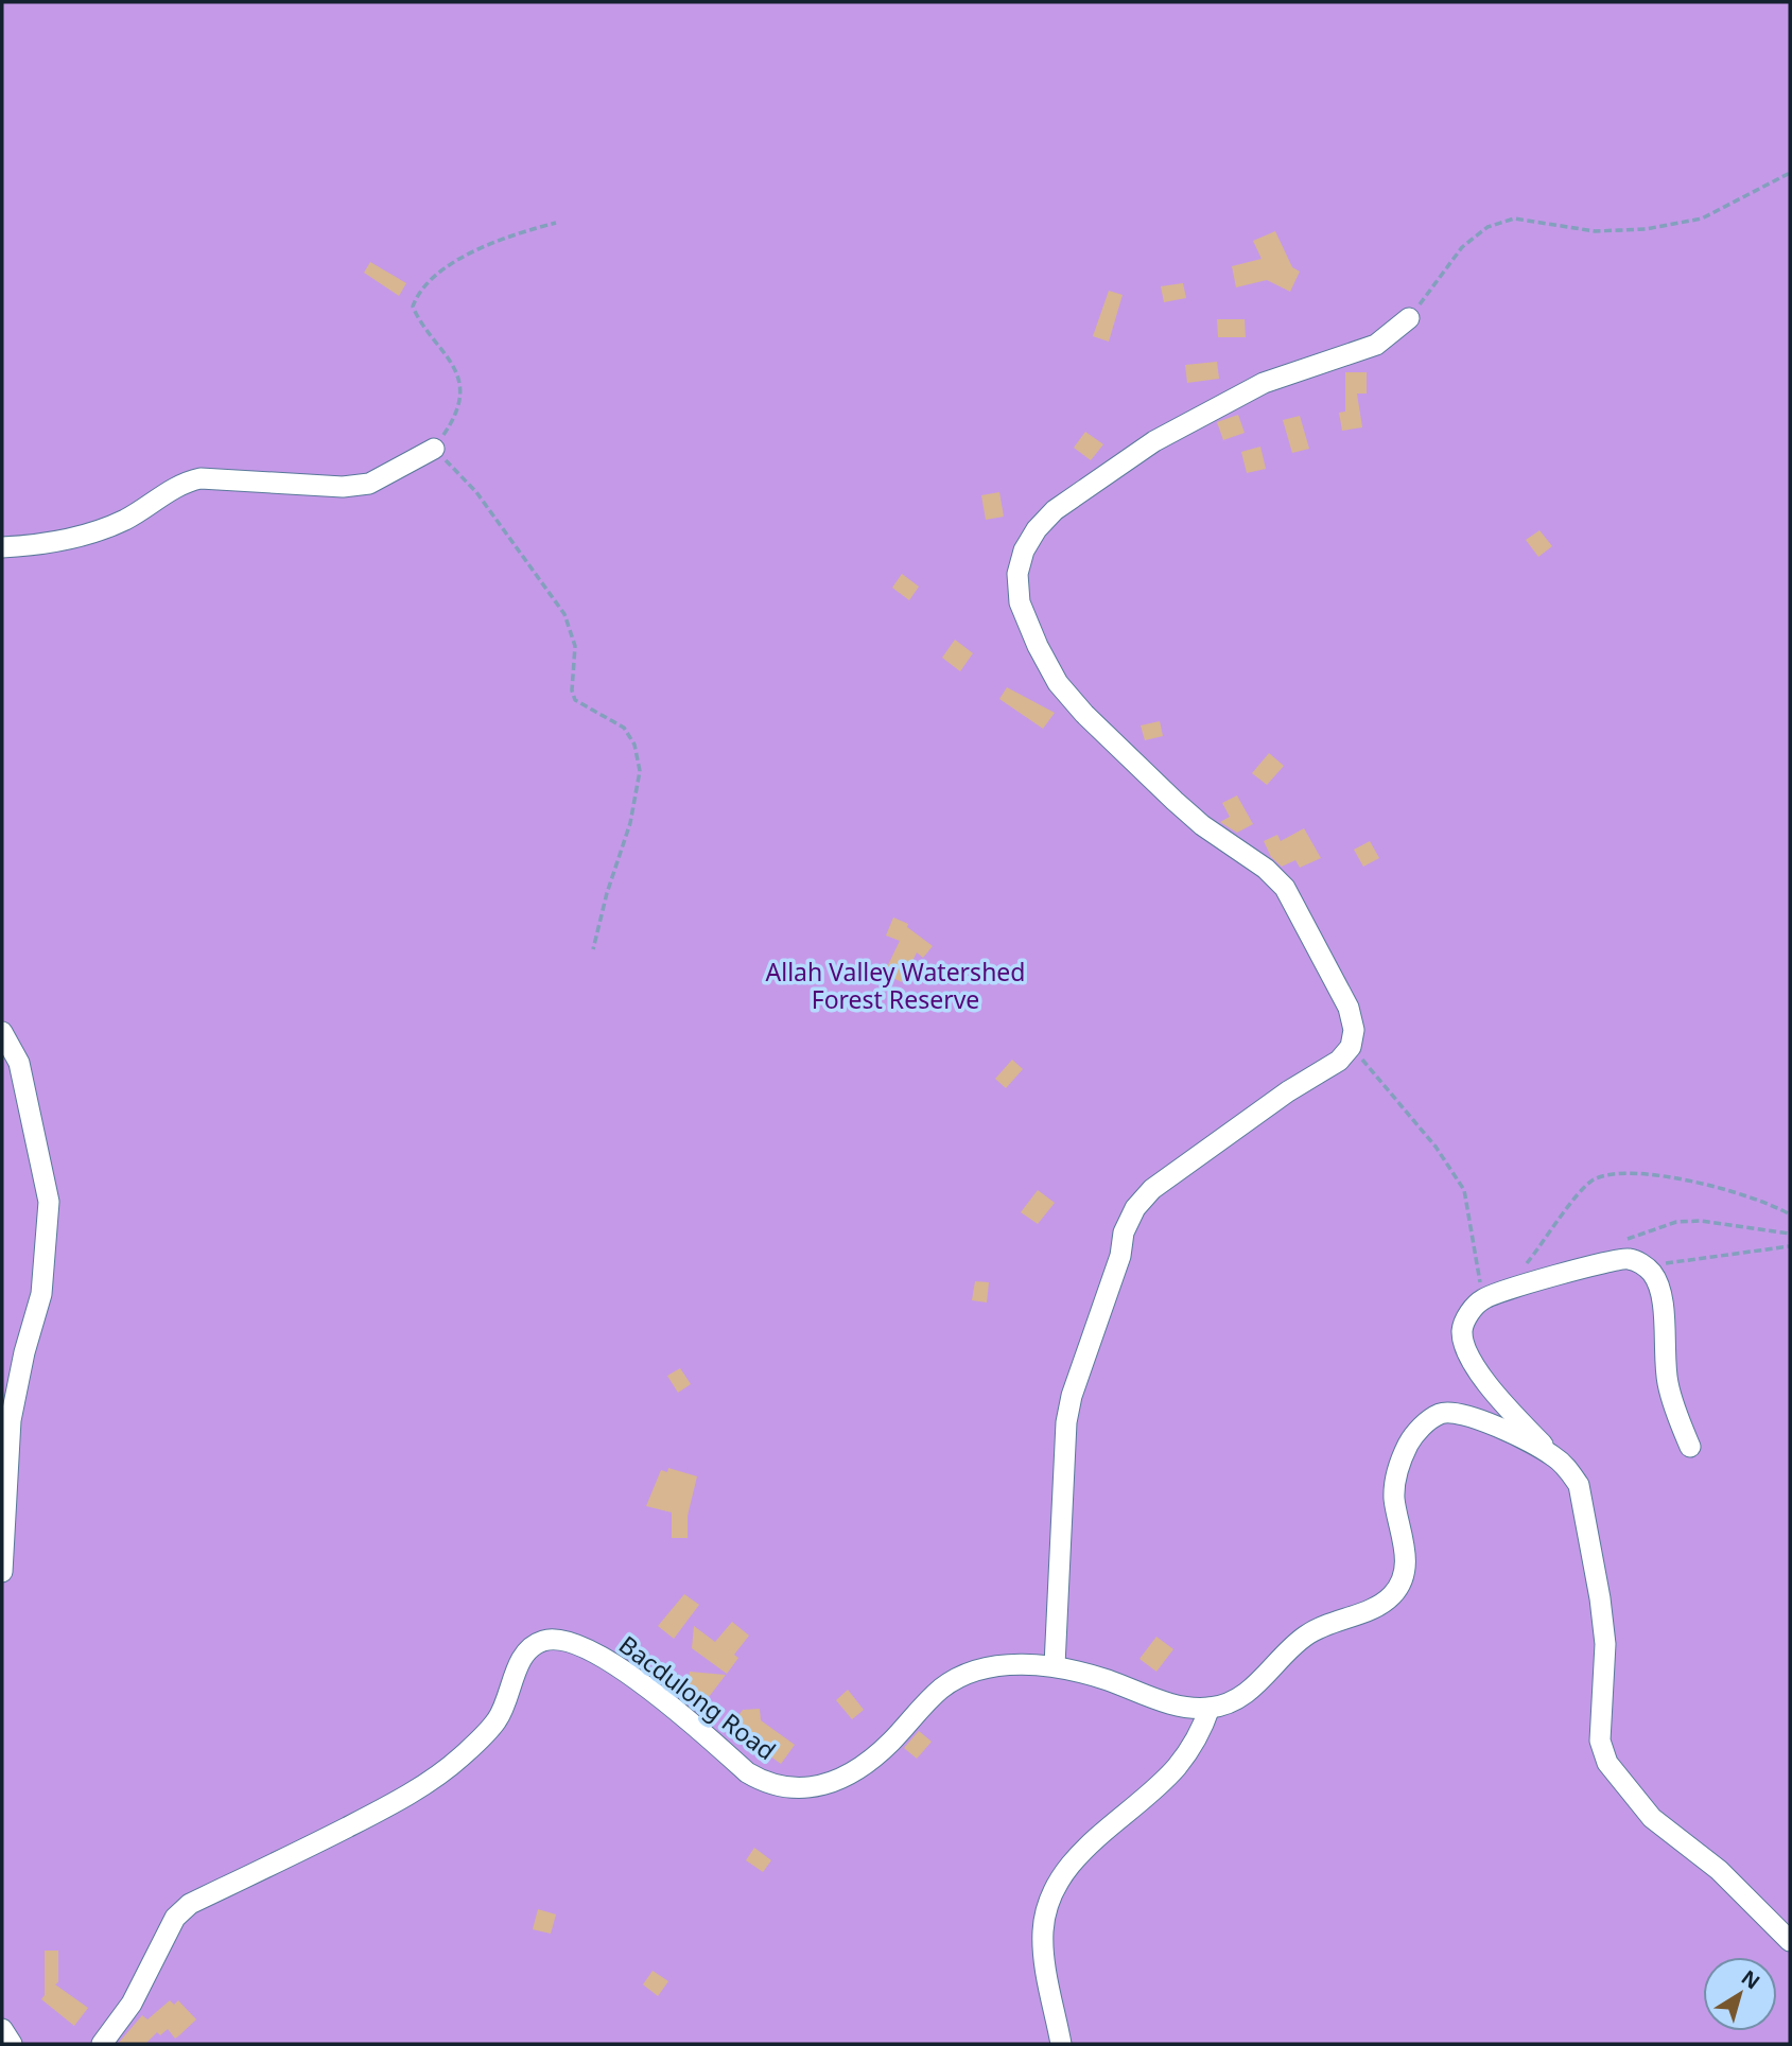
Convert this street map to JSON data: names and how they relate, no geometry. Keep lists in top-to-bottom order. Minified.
{"streets":{"street":["Bacdulong Road"]},"parks":["Allah Valley Watershed Forest Reserve"],"north":"top right"}
